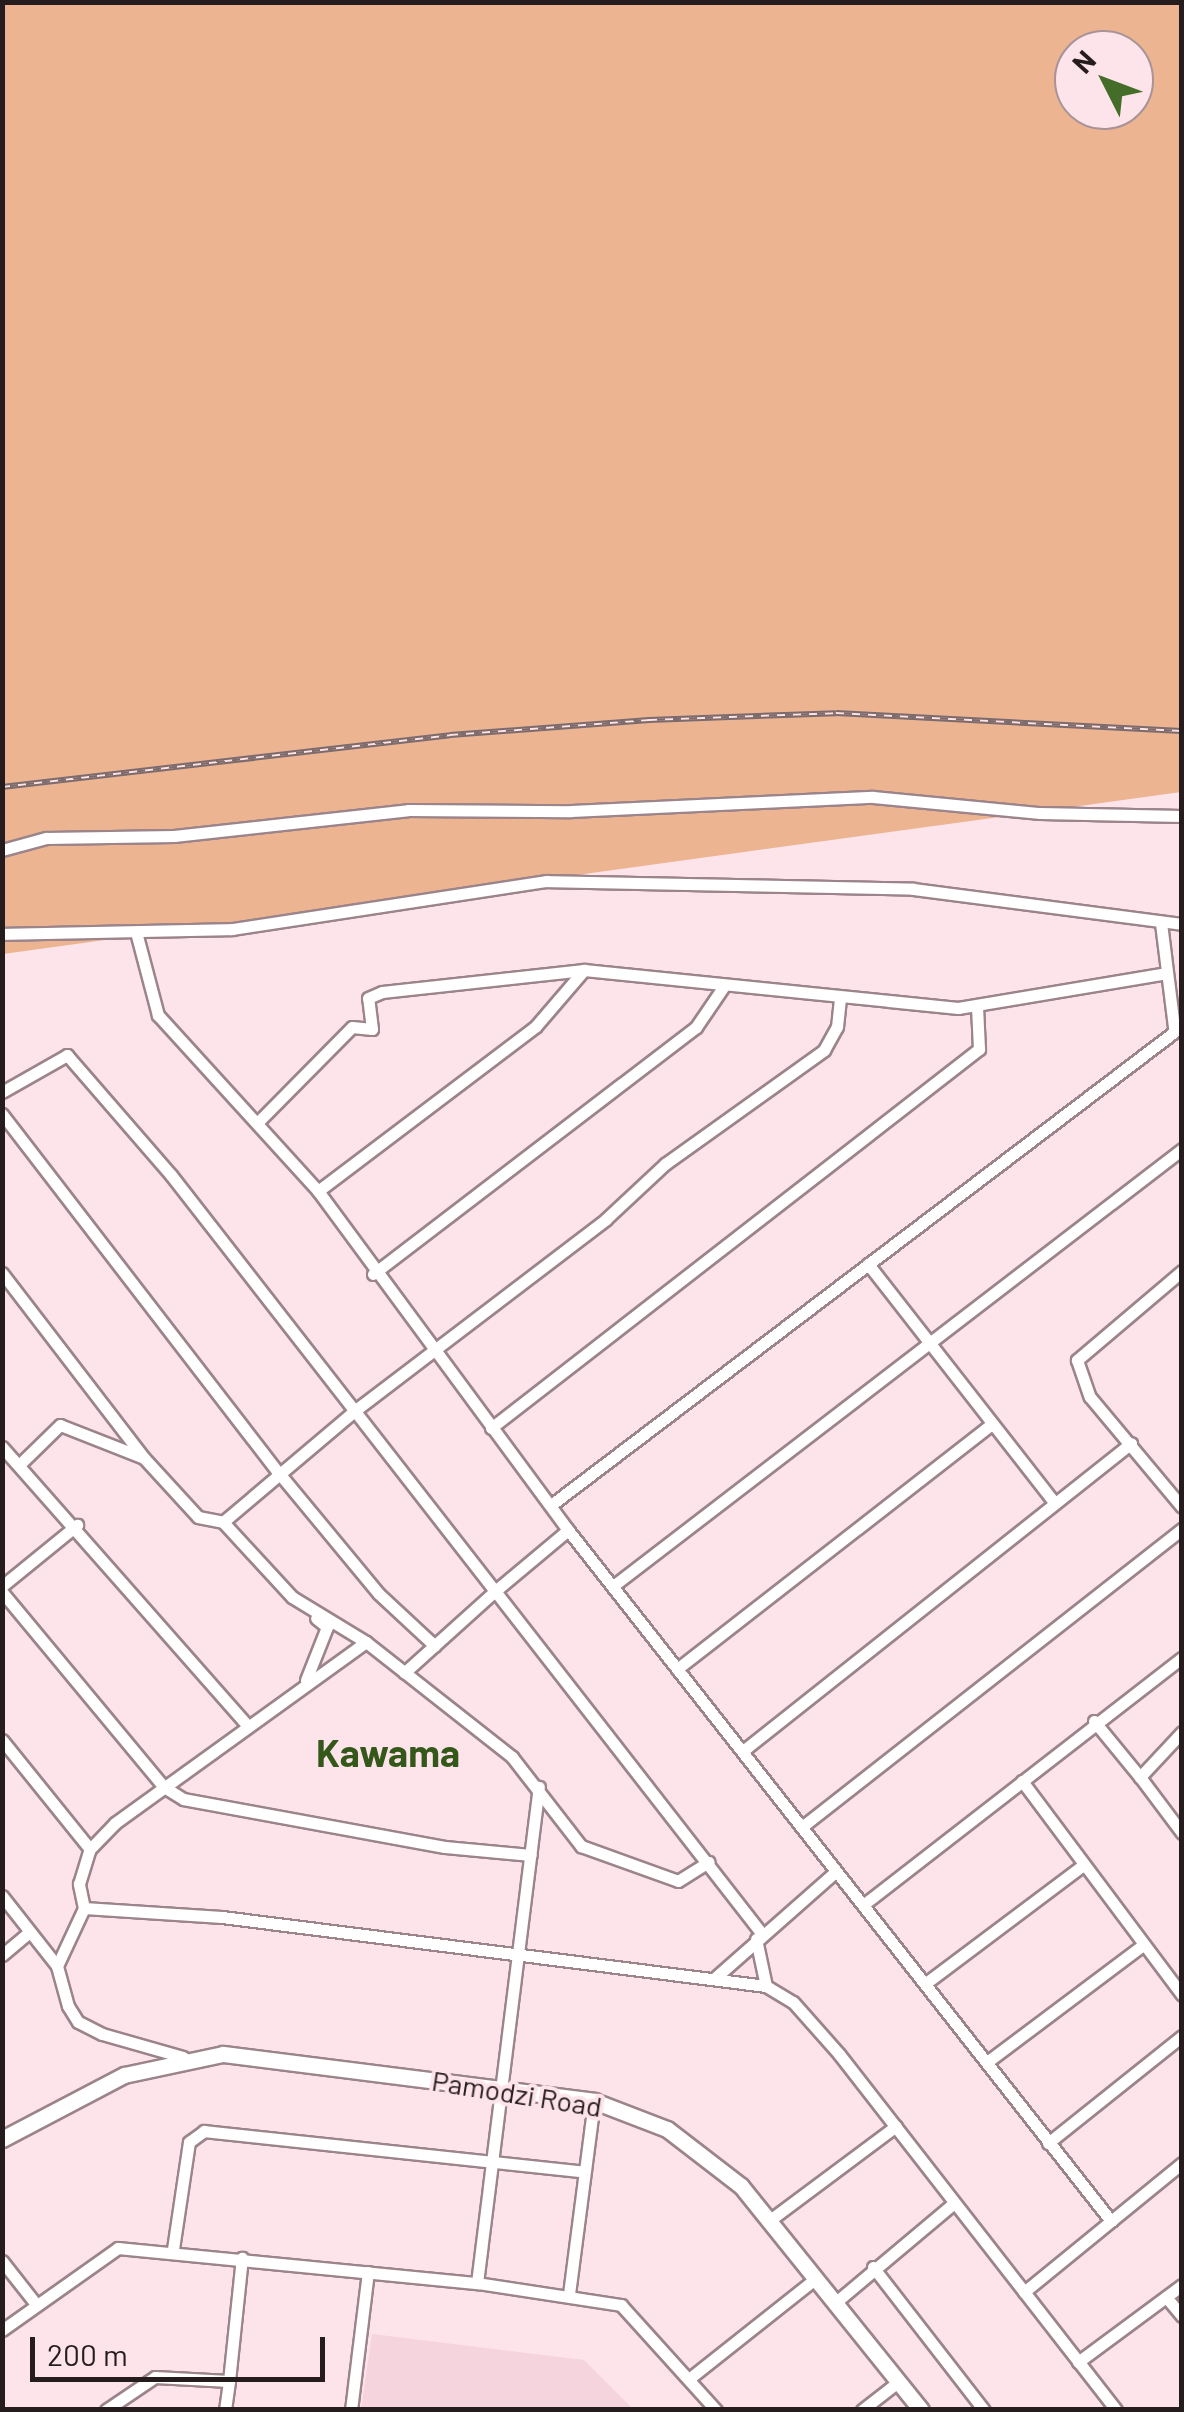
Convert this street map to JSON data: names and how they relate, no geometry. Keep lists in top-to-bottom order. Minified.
{"streets":{"street":["Pamodzi Road"]},"districts":["Kawama"],"scale_bar":"200 m","north":"top left"}
